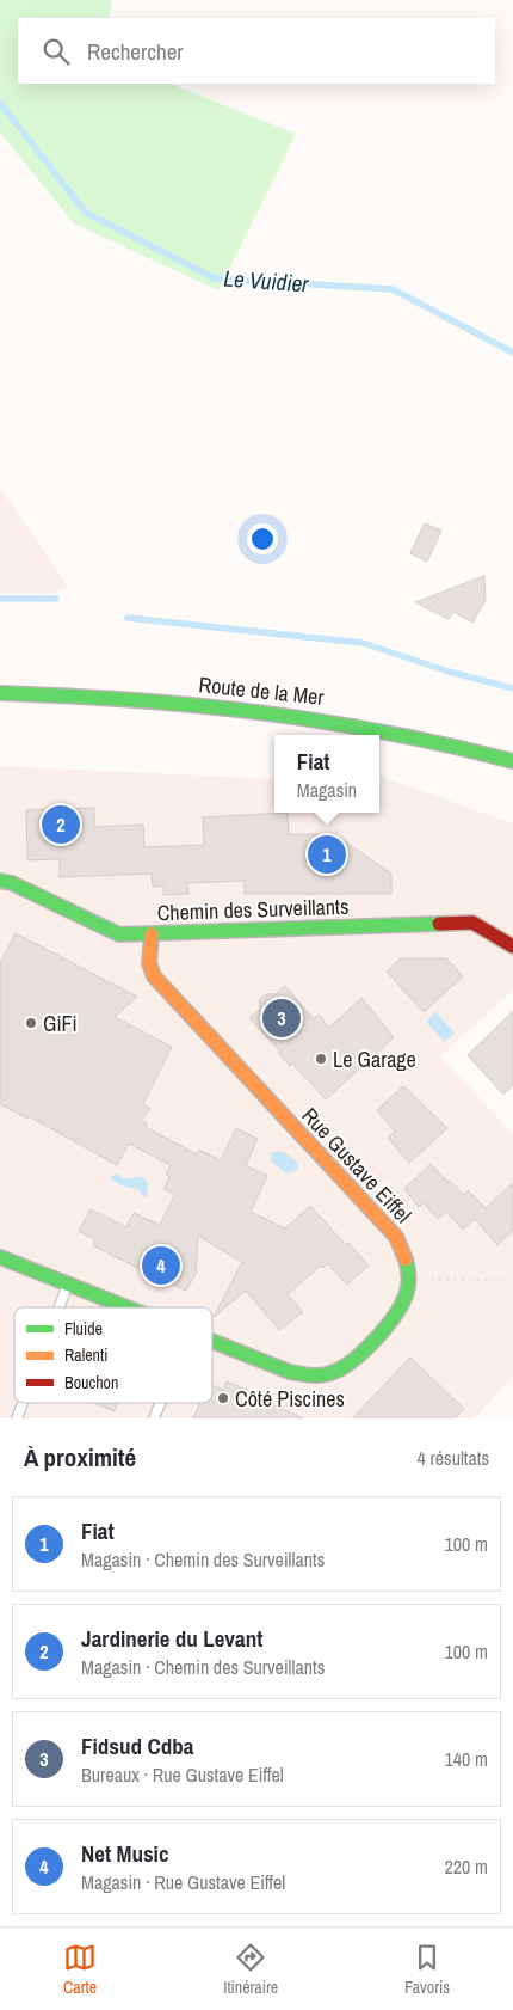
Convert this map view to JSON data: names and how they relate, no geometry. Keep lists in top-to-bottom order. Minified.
{"streets":{"street":["Route de la Mer","Chemin des Surveillants","Rue Gustave Eiffel"]},"crossings":[["Chemin des Surveillants","Rue Gustave Eiffel"]],"water":["Le Vuidier"],"places":["GiFi","Le Garage","Côté Piscines"],"legend":["Fluide","Ralenti","Bouchon"],"page":{"search":"Rechercher","popup":["Fiat","Magasin"],"pins":["2","1","3","4"],"heading":["À proximité","4 résultats"],"list":[{"mark":"1","name":"Fiat","note":"Magasin · Chemin des Surveillants","value":"100 m"},{"mark":"2","name":"Jardinerie du Levant","note":"Magasin · Chemin des Surveillants","value":"100 m"},{"mark":"3","name":"Fidsud Cdba","note":"Bureaux · Rue Gustave Eiffel","value":"140 m"},{"mark":"4","name":"Net Music","note":"Magasin · Rue Gustave Eiffel","value":"220 m"}],"nav":["Carte","Itinéraire","Favoris"]}}
